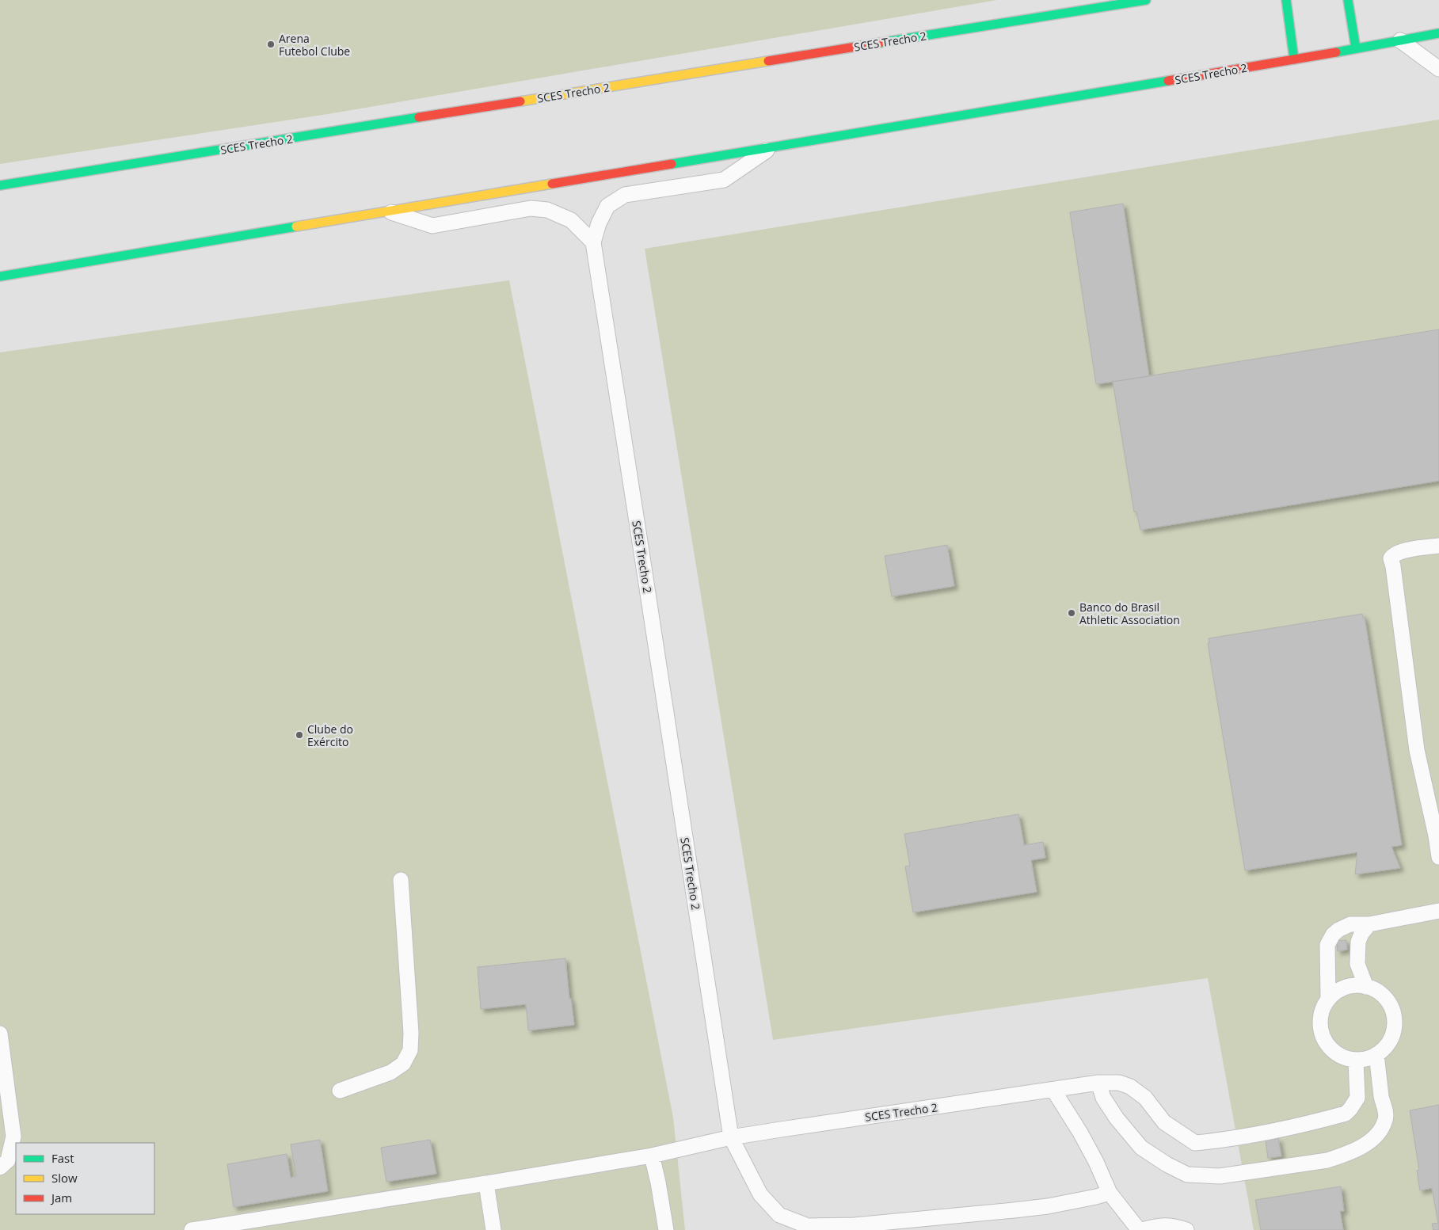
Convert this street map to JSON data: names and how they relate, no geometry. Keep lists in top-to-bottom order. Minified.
{"streets":{"main road":["SCES Trecho 2"]},"places":["Arena Futebol Clube","Banco do Brasil Athletic Association","Clube do Exército"],"legend":["Fast","Slow","Jam"]}
